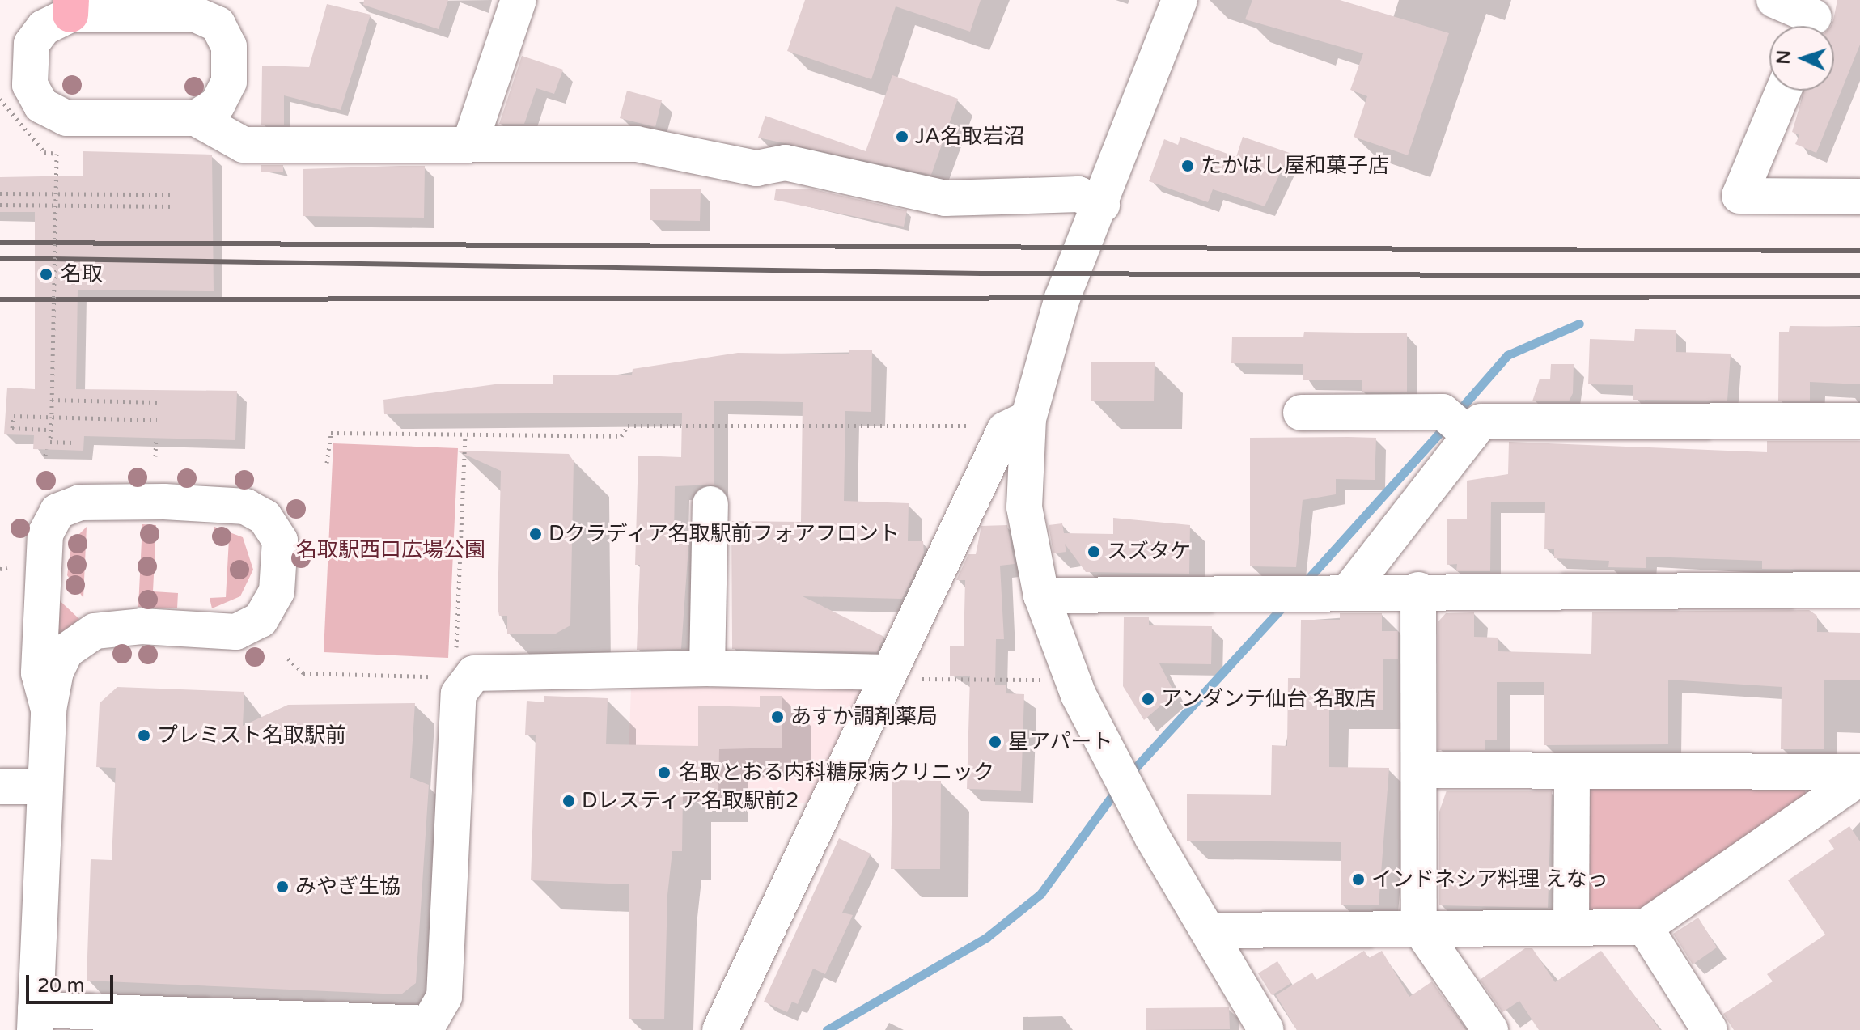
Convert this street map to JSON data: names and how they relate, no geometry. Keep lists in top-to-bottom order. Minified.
{"parks":["名取駅西口広場公園"],"places":["JA名取岩沼","たかはし屋和菓子店","名取","Dクラディア名取駅前フォアフロント","スズタケ","アンダンテ仙台 名取店","あすか調剤薬局","プレミスト名取駅前","星アパート","名取とおる内科糖尿病クリニック","Dレスティア名取駅前2","インドネシア料理 えなっ","みやぎ生協"],"scale_bar":"20 m","north":"left"}
